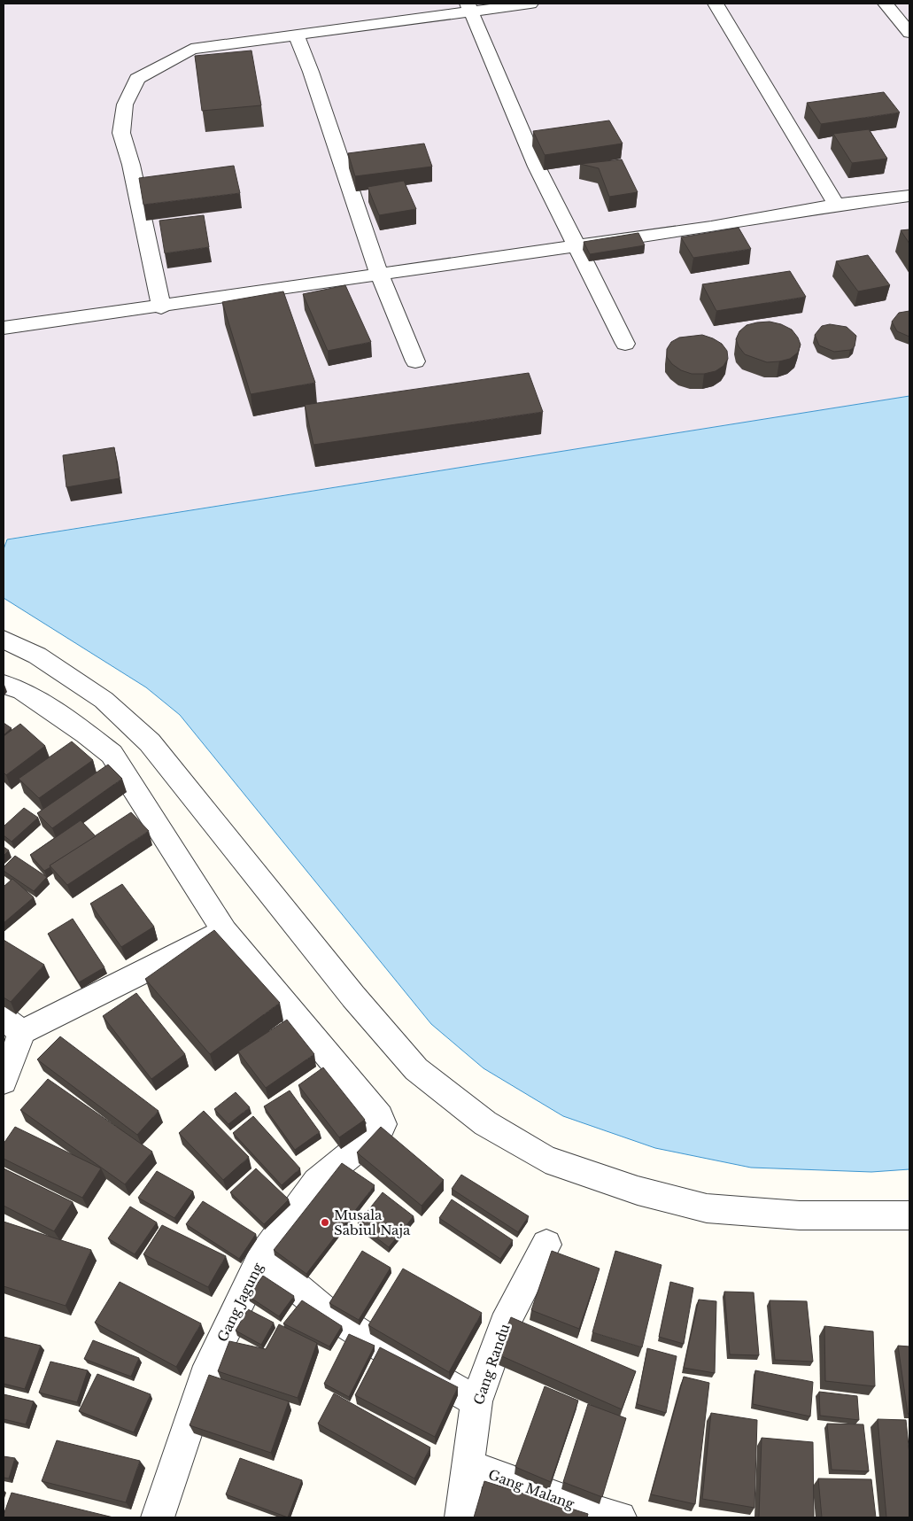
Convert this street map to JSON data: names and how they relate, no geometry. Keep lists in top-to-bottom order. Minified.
{"streets":{"street":["Gang Jagung","Gang Randu","Gang Malang"]},"crossings":[["Gang Randu","Gang Malang"]],"places":["Musala Sabiul Naja"]}
